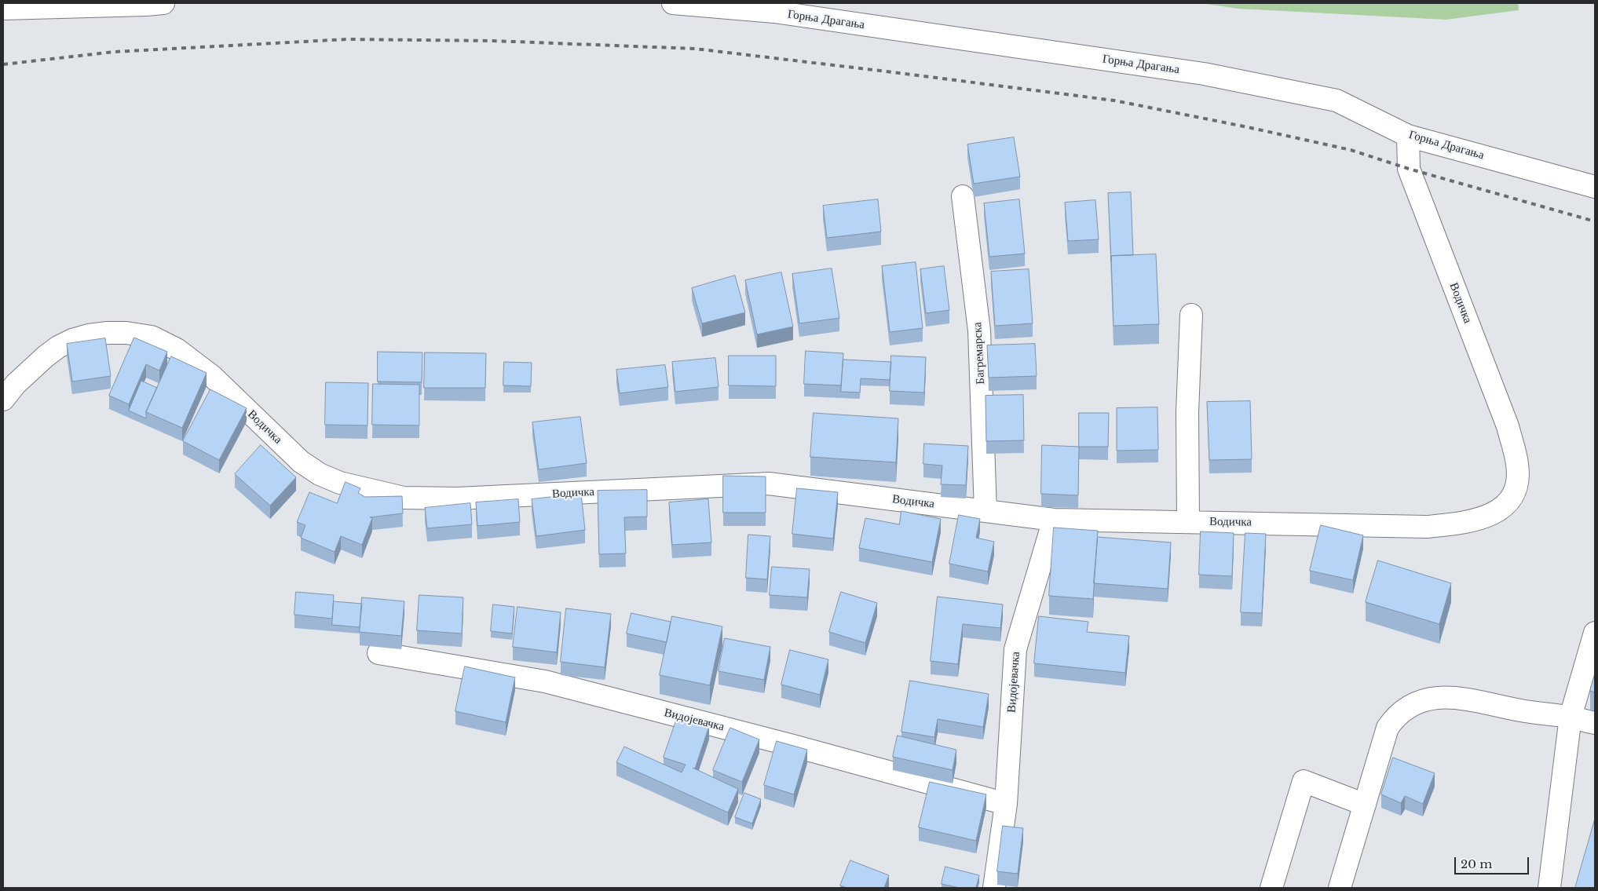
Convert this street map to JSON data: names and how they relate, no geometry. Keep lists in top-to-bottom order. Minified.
{"streets":{"street":["Горња Драгања","Водичка","Багремарска","Видојевачка"]},"crossings":[["Горња Драгања","Водичка"],["Водичка","Багремарска"],["Водичка","Видојевачка"]],"scale_bar":"20 m"}
